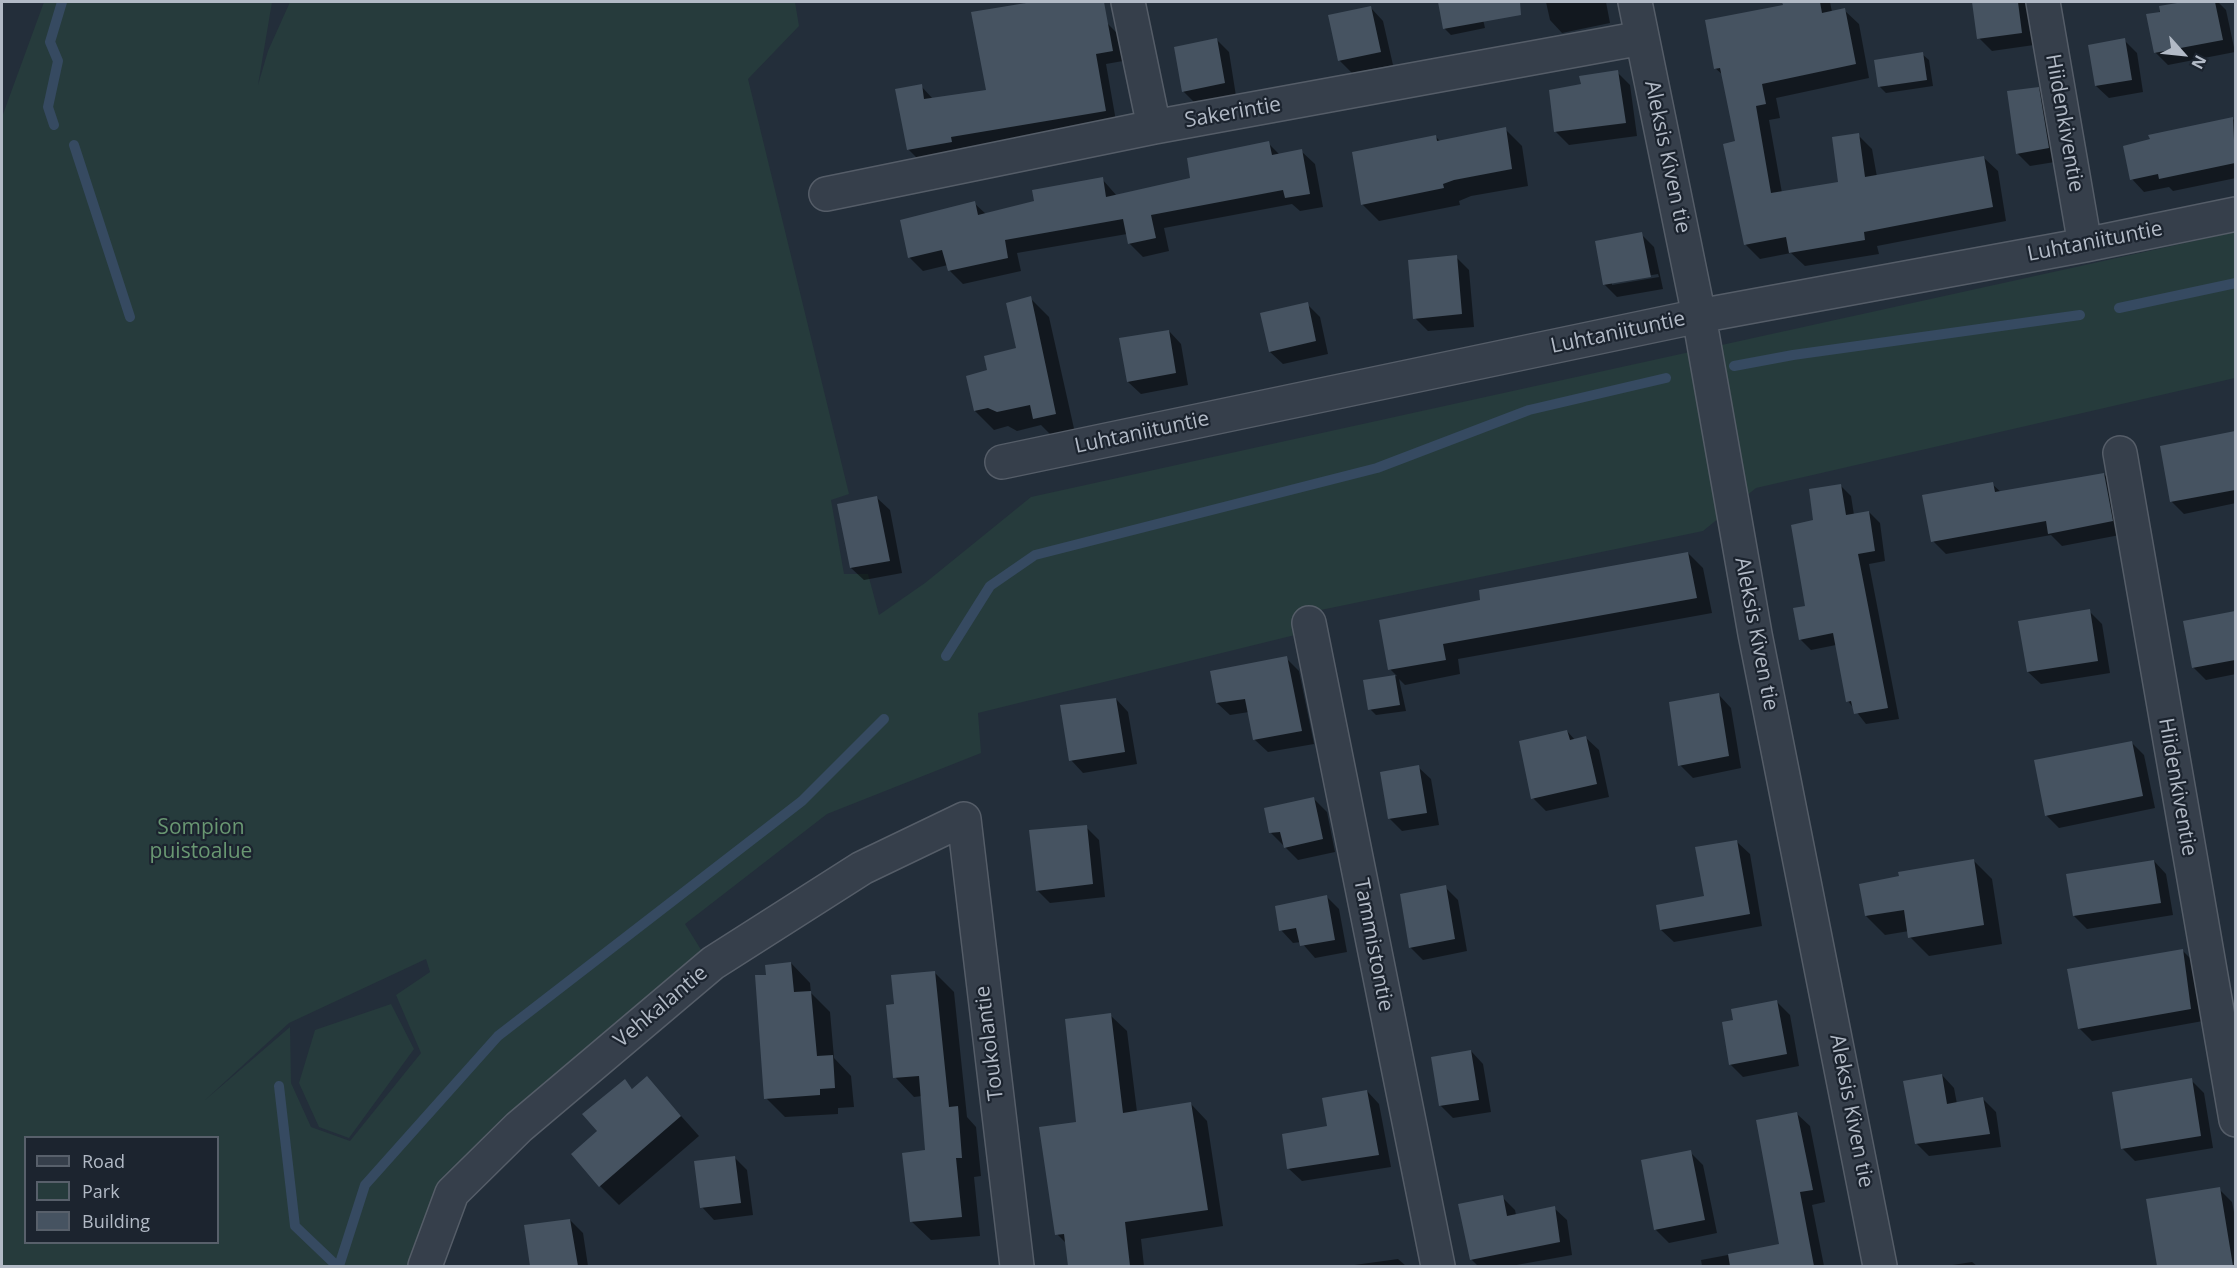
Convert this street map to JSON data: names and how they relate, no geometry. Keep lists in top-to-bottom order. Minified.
{"streets":{"street":["Sakerintie","Hiidenkiventie","Aleksis Kiven tie","Luhtaniituntie","Tammistontie","Vehkalantie","Toukolantie"]},"crossings":[["Sakerintie","Aleksis Kiven tie"],["Hiidenkiventie","Luhtaniituntie"],["Aleksis Kiven tie","Luhtaniituntie"],["Vehkalantie","Toukolantie"]],"parks":["Sompion puistoalue"],"legend":["Road","Park","Building"],"north":"bottom right"}
